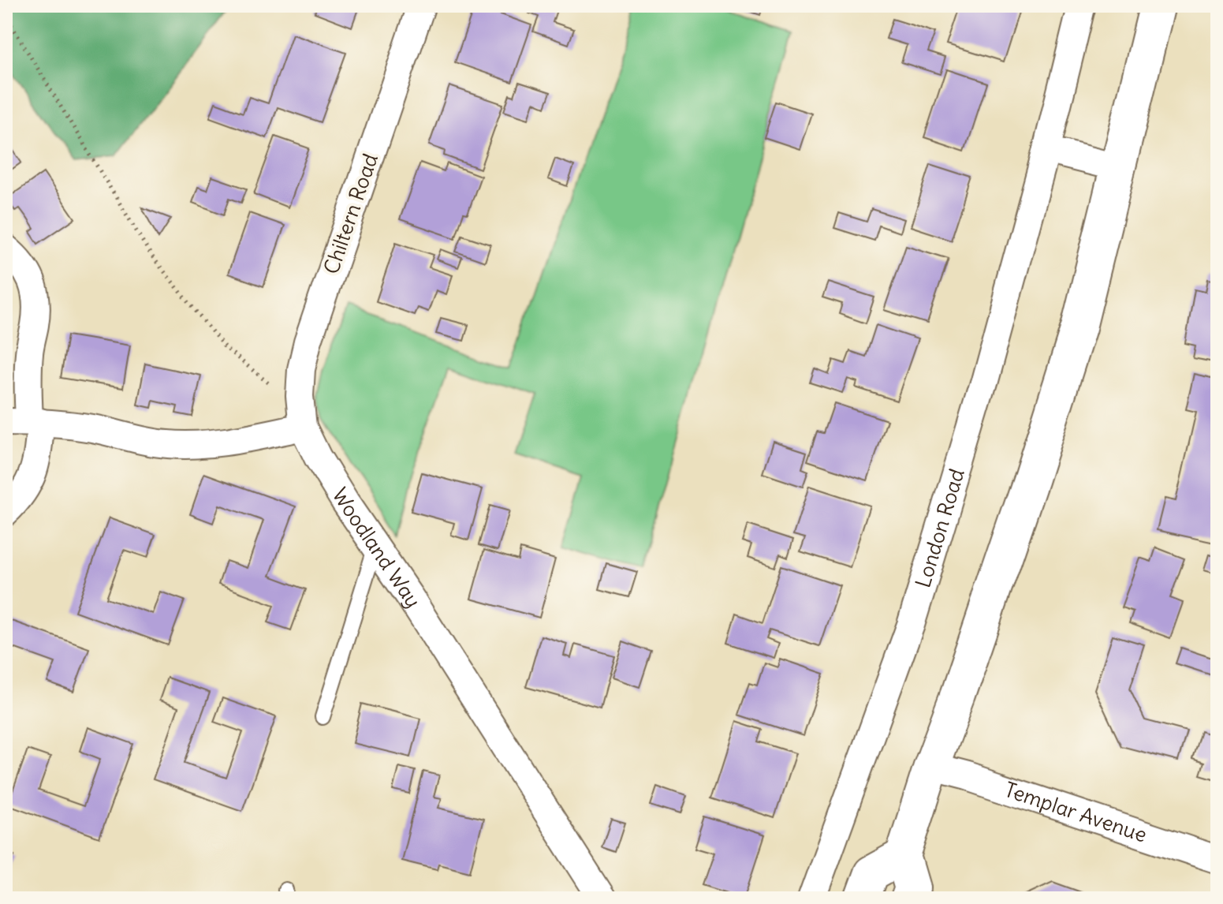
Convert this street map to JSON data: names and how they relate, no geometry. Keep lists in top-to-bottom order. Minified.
{"streets":{"street":["Chiltern Road","London Road","Woodland Way","Templar Avenue"]},"crossings":[["Chiltern Road","Woodland Way"]]}
